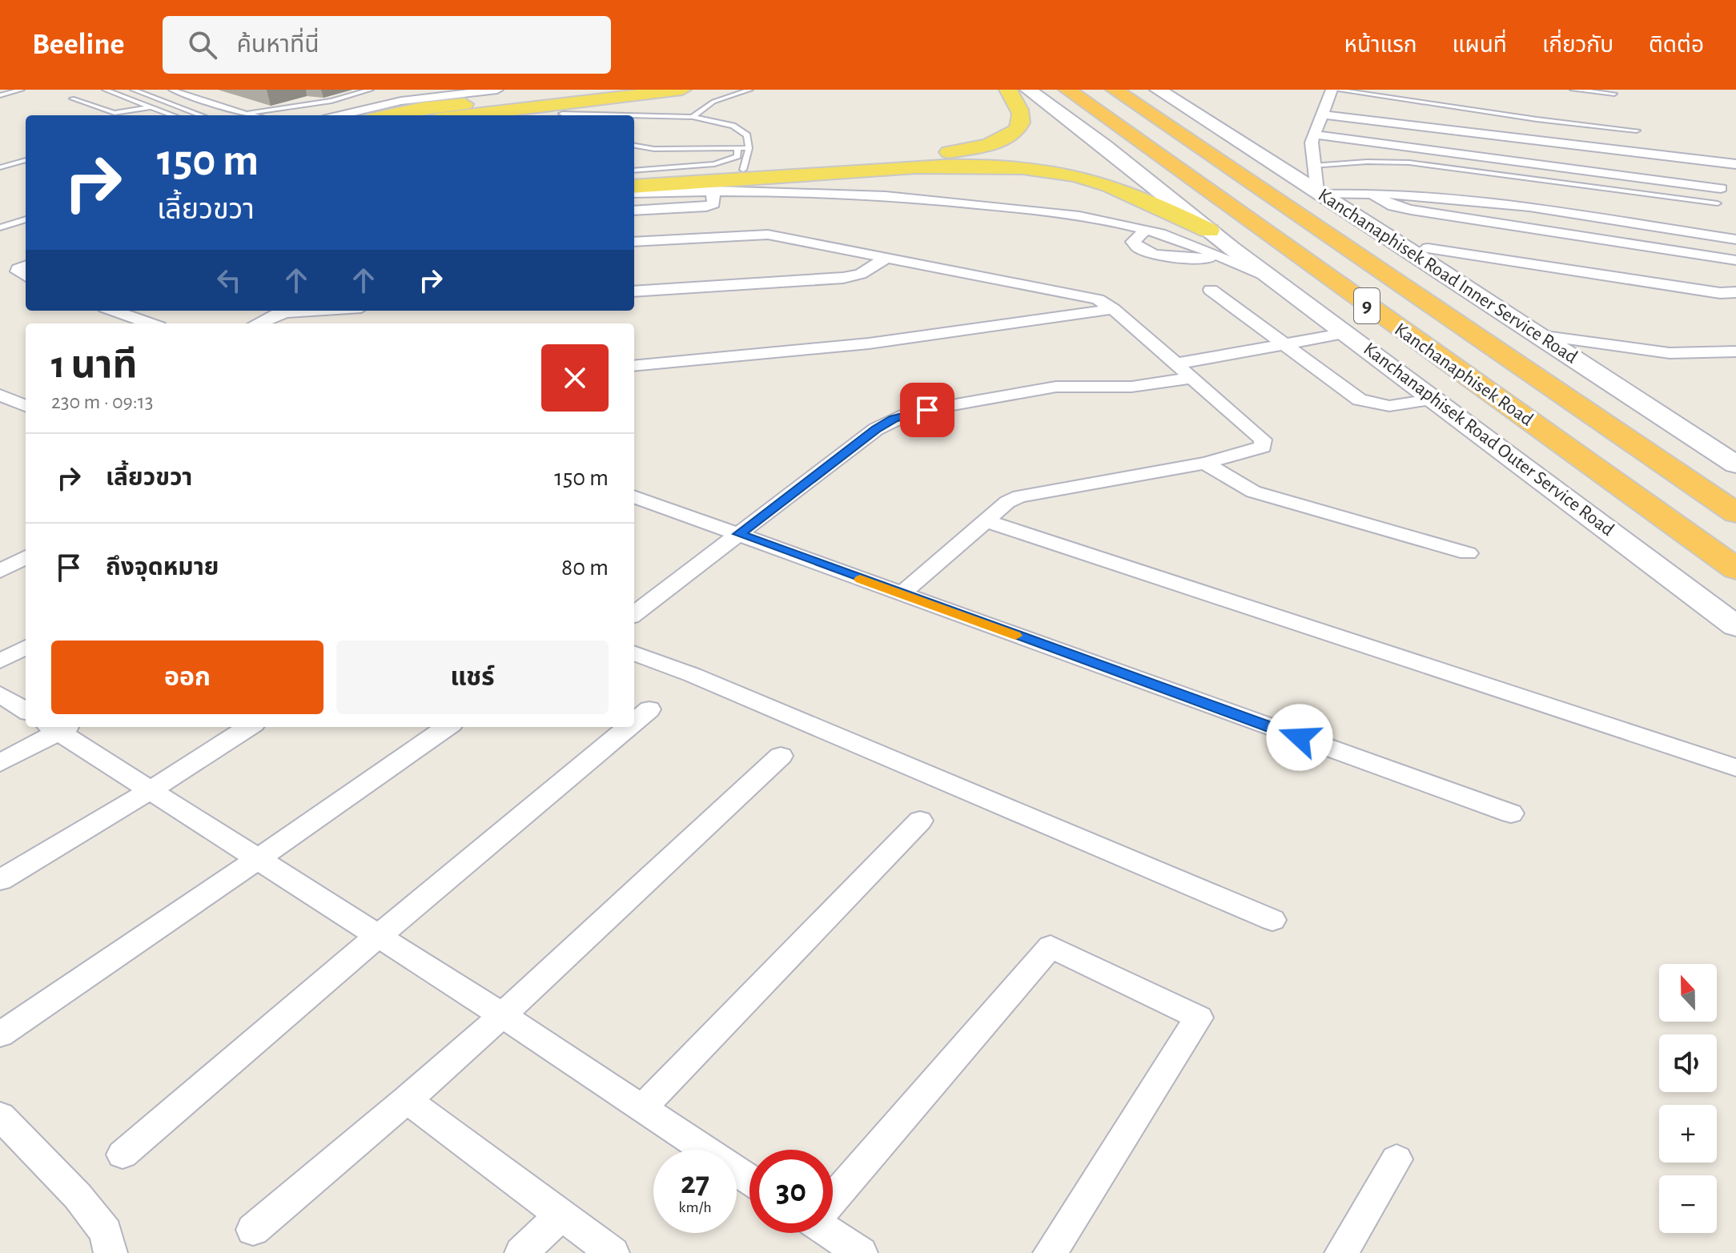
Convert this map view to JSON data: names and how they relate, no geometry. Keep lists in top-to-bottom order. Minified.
{"streets":{"highway":["9","Kanchanaphisek Road"],"main road":["Kanchanaphisek Road Inner Service Road","Kanchanaphisek Road Outer Service Road"]},"north":"top","page":{"header":"Beeline","search":"ค้นหาที่นี่","nav":["หน้าแรก","แผนที่","เกี่ยวกับ","ติดต่อ"],"turn":["150 m","เลี้ยวขวา"],"heading":["1 นาที","230 m · 09:13"],"list":[{"name":"เลี้ยวขวา","value":"150 m"},{"name":"ถึงจุดหมาย","value":"80 m"}],"buttons":["ออก","แชร์"],"map_buttons":["+","−"],"speed":"27 km/h","limit":"30"}}
